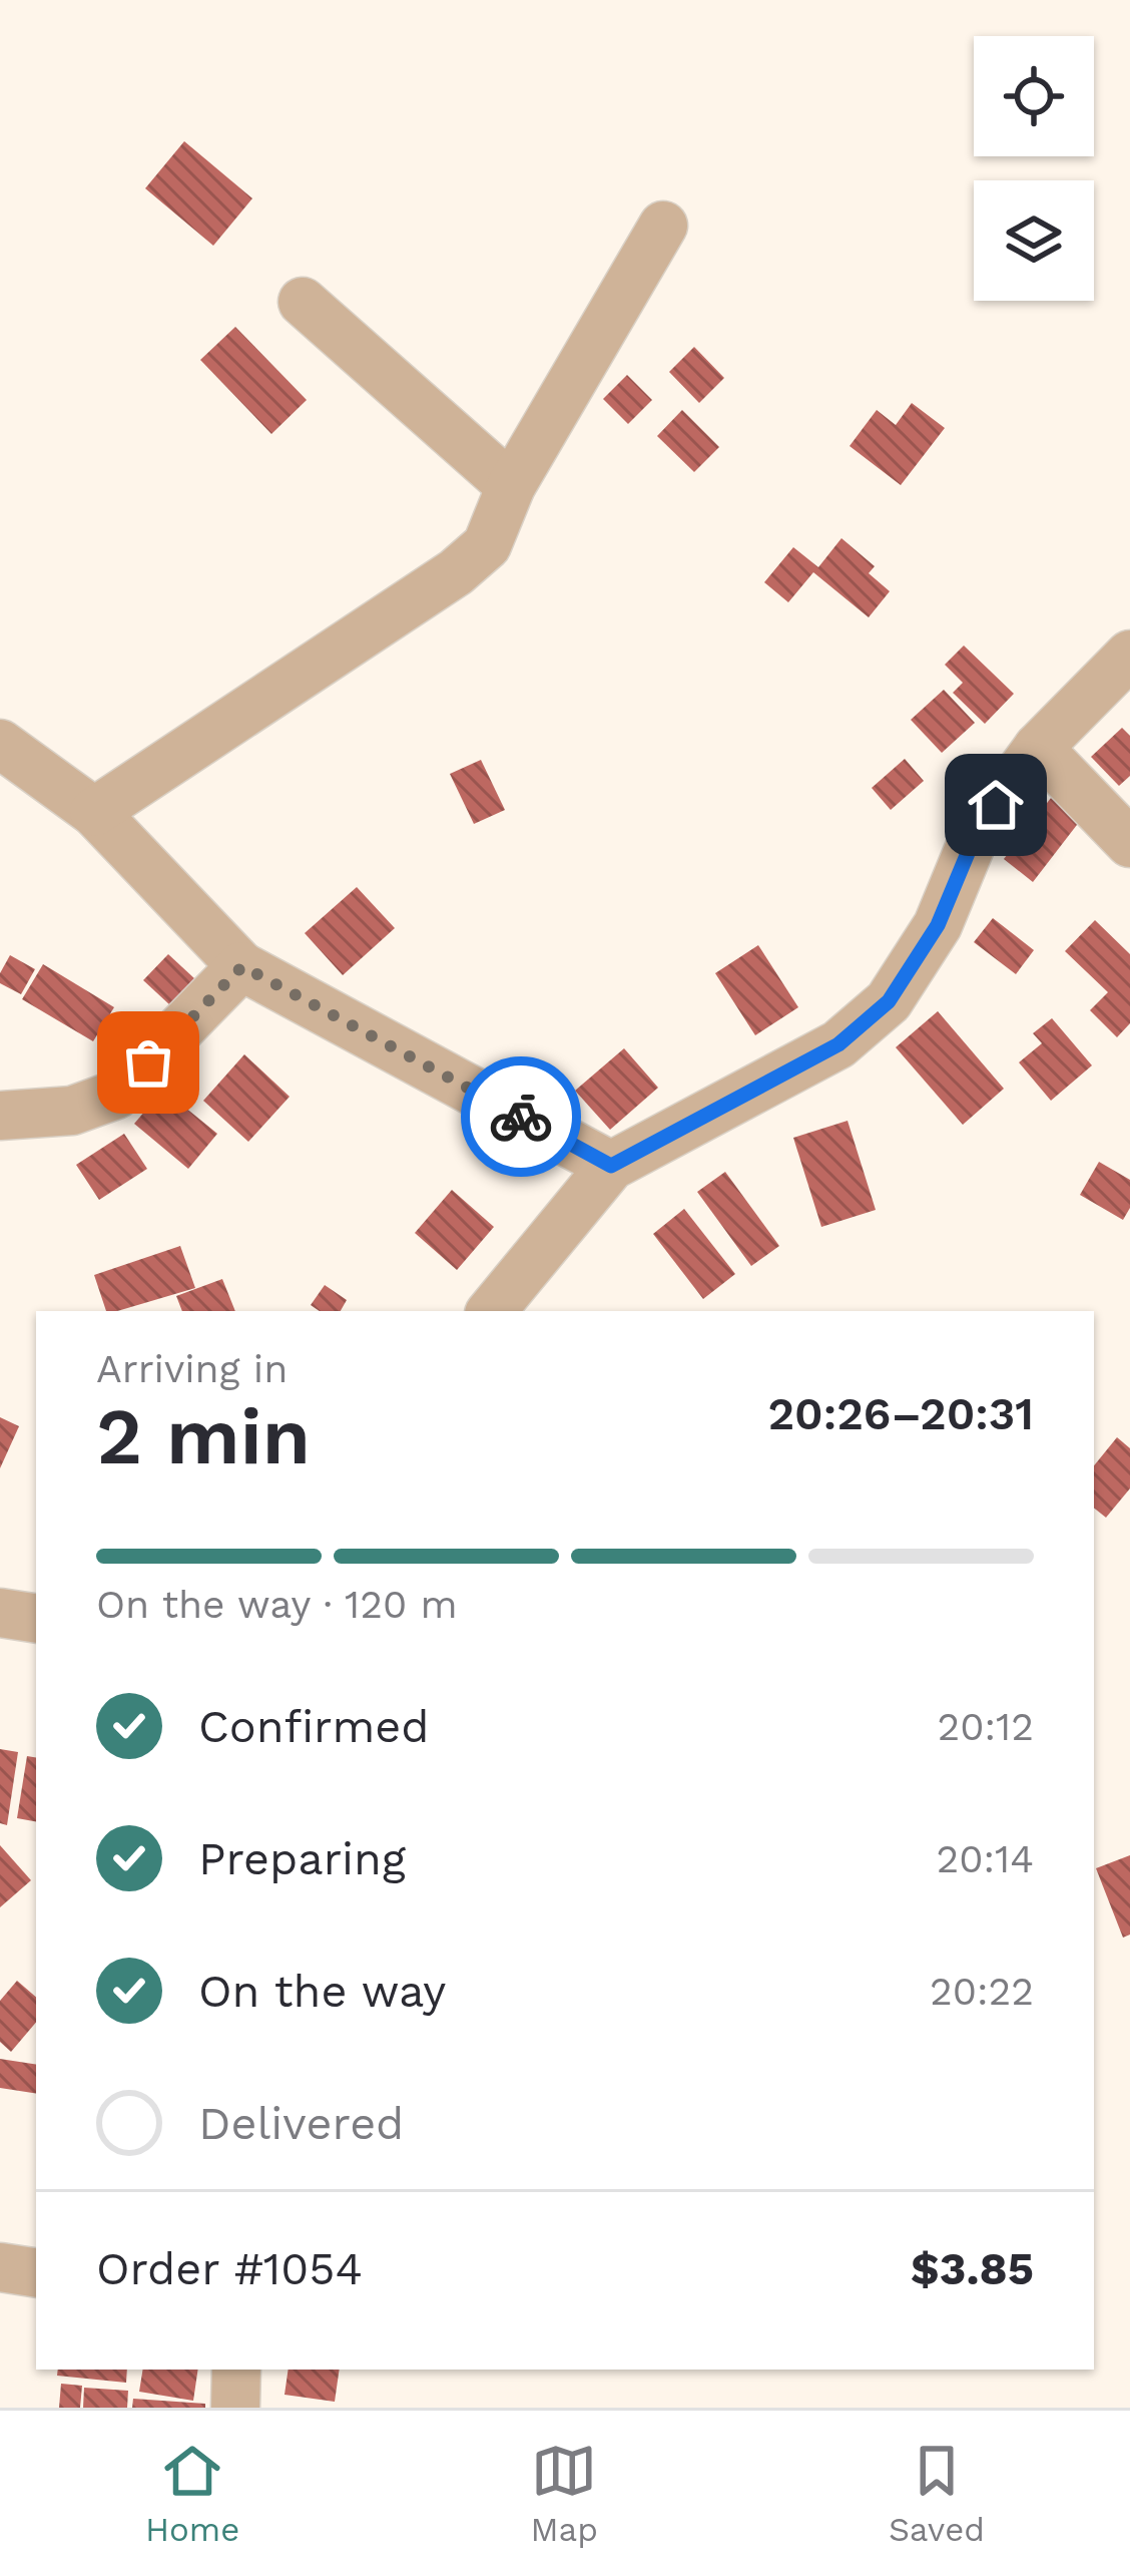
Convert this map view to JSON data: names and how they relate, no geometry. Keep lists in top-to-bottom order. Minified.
{"page":{"heading":["2 min","Arriving in","20:26–20:31"],"panel":["Order #1054","$3.85"],"bar":"On the way · 120 m","list":[["Confirmed","20:12"],["Preparing","20:14"],["On the way","20:22"],"Delivered"],"tabs":["Home","Map","Saved"]}}
